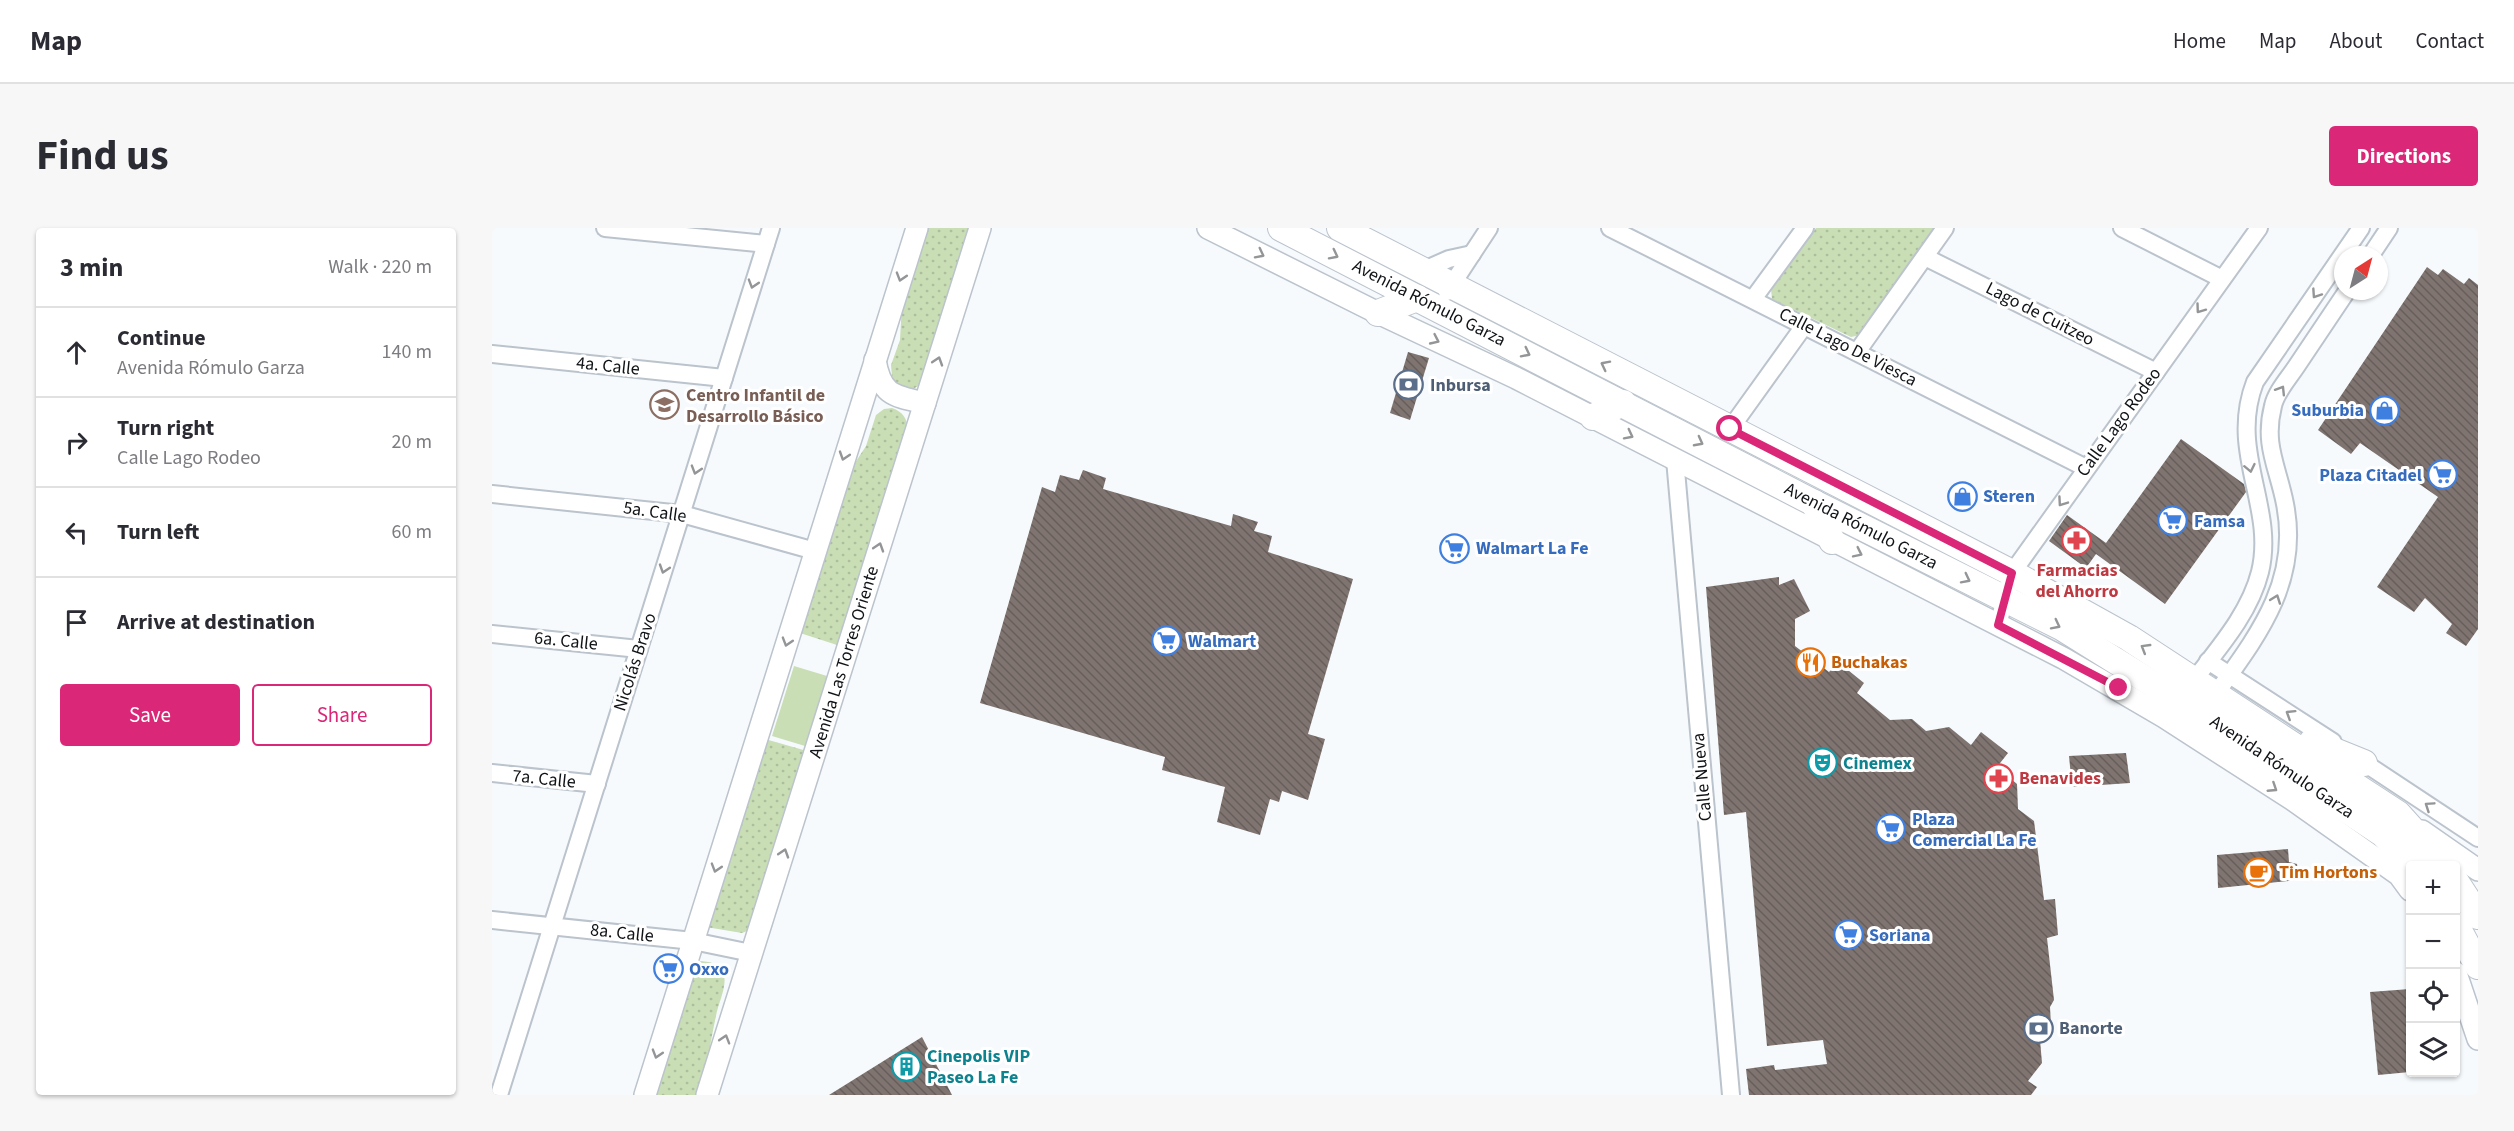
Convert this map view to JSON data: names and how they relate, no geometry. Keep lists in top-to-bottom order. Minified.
{"streets":{"main road":["Avenida Rómulo Garza"],"street":["Lago de Cuitzeo","Calle Lago De Viesca","4a. Calle","Calle Lago Rodeo","5a. Calle","6a. Calle","Nicolás Bravo","Avenida Las Torres Oriente","Calle Nueva","7a. Calle","8a. Calle"]},"crossings":[["Avenida Rómulo Garza","Calle Lago Rodeo"],["Lago de Cuitzeo","Calle Lago Rodeo"],["Calle Lago De Viesca","Calle Lago Rodeo"],["4a. Calle","Nicolás Bravo"],["5a. Calle","Nicolás Bravo"],["6a. Calle","Nicolás Bravo"],["Nicolás Bravo","7a. Calle"],["Nicolás Bravo","8a. Calle"],["Avenida Las Torres Oriente","8a. Calle"]],"places":{"bank":["Inbursa","Banorte"],"school or university":["Centro Infantil de Desarrollo Básico"],"shop":["Suburbia","Steren"],"supermarket":["Plaza Citadel","Famsa","Walmart La Fe","Walmart","Plaza Comercial La Fe","Soriana","Oxxo"],"pharmacy":["Farmacias del Ahorro","Benavides"],"restaurant":["Buchakas"],"theatre":["Cinemex"],"cafe":["Tim Hortons"],"building":["Cinepolis VIP Paseo La Fe"]},"north":"top right","page":{"header":"Map","nav":["Home","Map","About","Contact"],"title":"Find us","buttons":["Directions",["Save","Share"]],"heading":["3 min","Walk · 220 m"],"list":[["Continue","Avenida Rómulo Garza","140 m"],["Turn right","Calle Lago Rodeo","20 m"],["Turn left","60 m"],"Arrive at destination"],"map_buttons":["+","−"]}}
